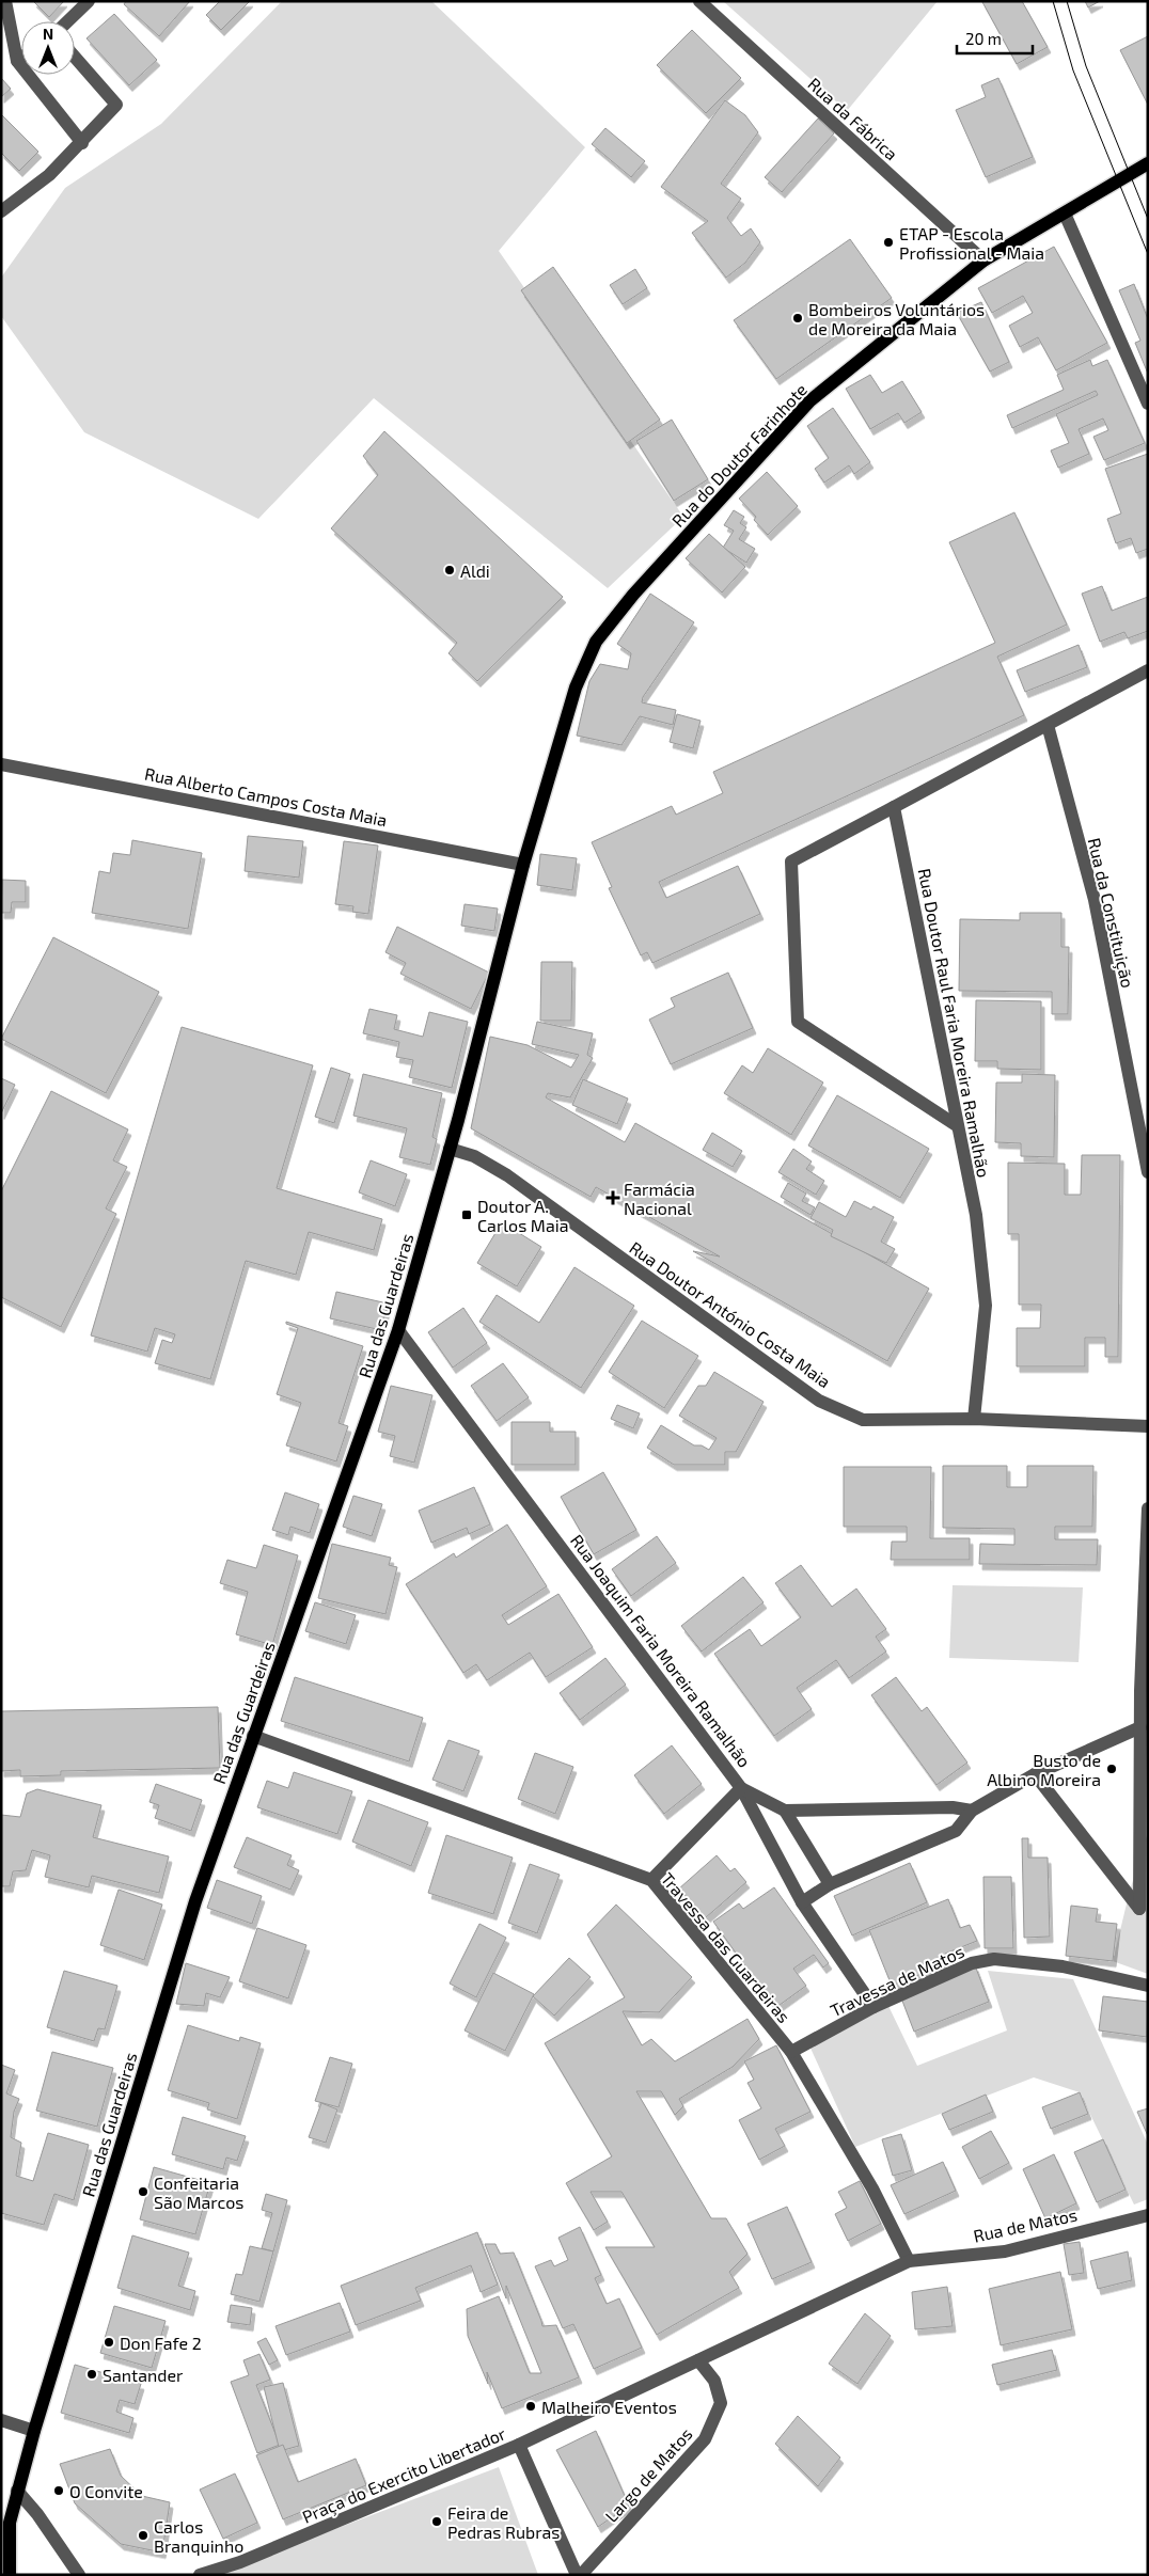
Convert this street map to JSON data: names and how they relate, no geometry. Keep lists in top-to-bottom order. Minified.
{"streets":{"main road":["Rua do Doutor Farinhote","Rua das Guardeiras"],"street":["Rua da Fábrica","Rua Alberto Campos Costa Maia","Rua da Constituição","Rua Doutor Raul Faria Moreira Ramalhão","Rua Doutor António Costa Maia","Rua Joaquim Faria Moreira Ramalhão","Travessa das Guardeiras","Travessa de Matos","Rua de Matos","Praça do Exercito Libertador","Largo de Matos"]},"crossings":[["Rua da Fábrica","Rua do Doutor Farinhote"],["Rua do Doutor Farinhote","Rua Alberto Campos Costa Maia"],["Rua do Doutor Farinhote","Rua das Guardeiras"],["Rua Alberto Campos Costa Maia","Rua das Guardeiras"],["Rua Doutor Raul Faria Moreira Ramalhão","Rua Doutor António Costa Maia"],["Rua das Guardeiras","Rua Doutor António Costa Maia"],["Rua das Guardeiras","Rua Joaquim Faria Moreira Ramalhão"],["Rua das Guardeiras","Travessa das Guardeiras"],["Rua Joaquim Faria Moreira Ramalhão","Travessa de Matos"],["Travessa das Guardeiras","Travessa de Matos"],["Travessa das Guardeiras","Rua de Matos"]],"places":{"other":["ETAP - Escola Profissional - Maia","Bombeiros Voluntários de Moreira da Maia","Aldi","Busto de Albino Moreira","Confeitaria São Marcos","Don Fafe 2","Santander","Malheiro Eventos","O Convite","Feira de Pedras Rubras","Carlos Branquinho"],"health":["Farmácia Nacional"],"transit":["Doutor A. Carlos Maia"]},"scale_bar":"20 m","north":"top"}
